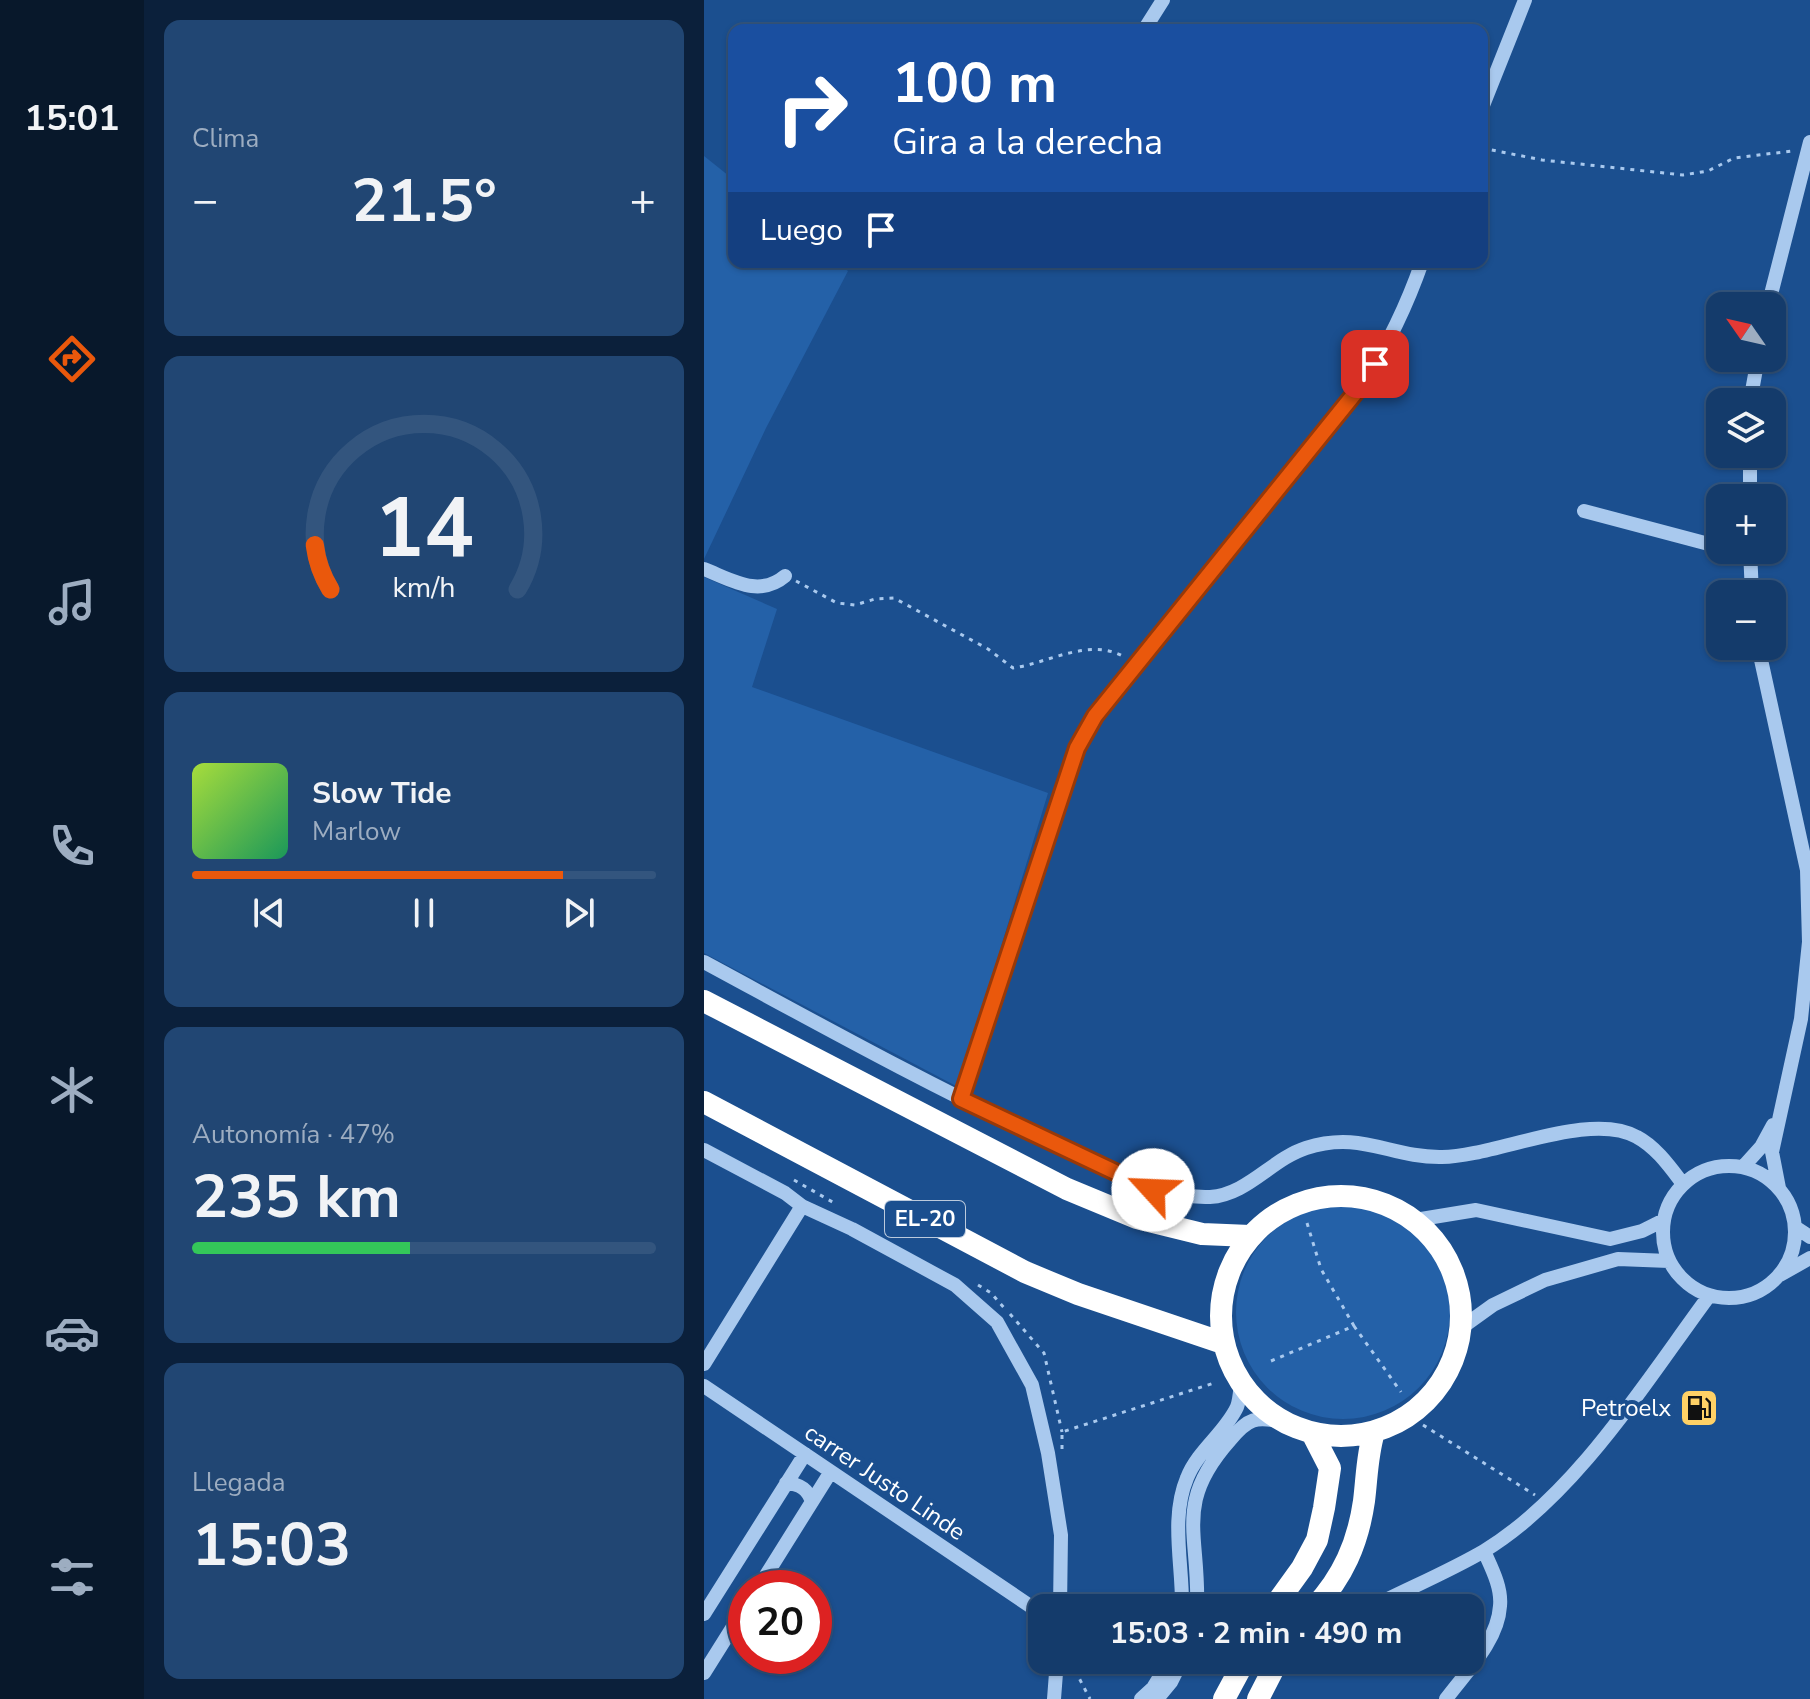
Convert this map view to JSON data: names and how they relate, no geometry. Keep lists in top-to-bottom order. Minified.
{"streets":{"highway":["EL-20"],"street":["carrer Justo Linde"]},"places":{"fuel station":["Petroelx"]},"north":"top left","page":{"tabs":"15:01","tile":["Clima",["Autonomía · 47%","235 km"],["Llegada","15:03"]],"turn":["100 m","Gira a la derecha"],"heat":["−","21.5°","+"],"then":"Luego","map_buttons":["+","−"],"song":["Slow Tide","Marlow"],"limit":"20","trip":"15:03 · 2 min · 490 m","gauge":["14","km/h"]}}
